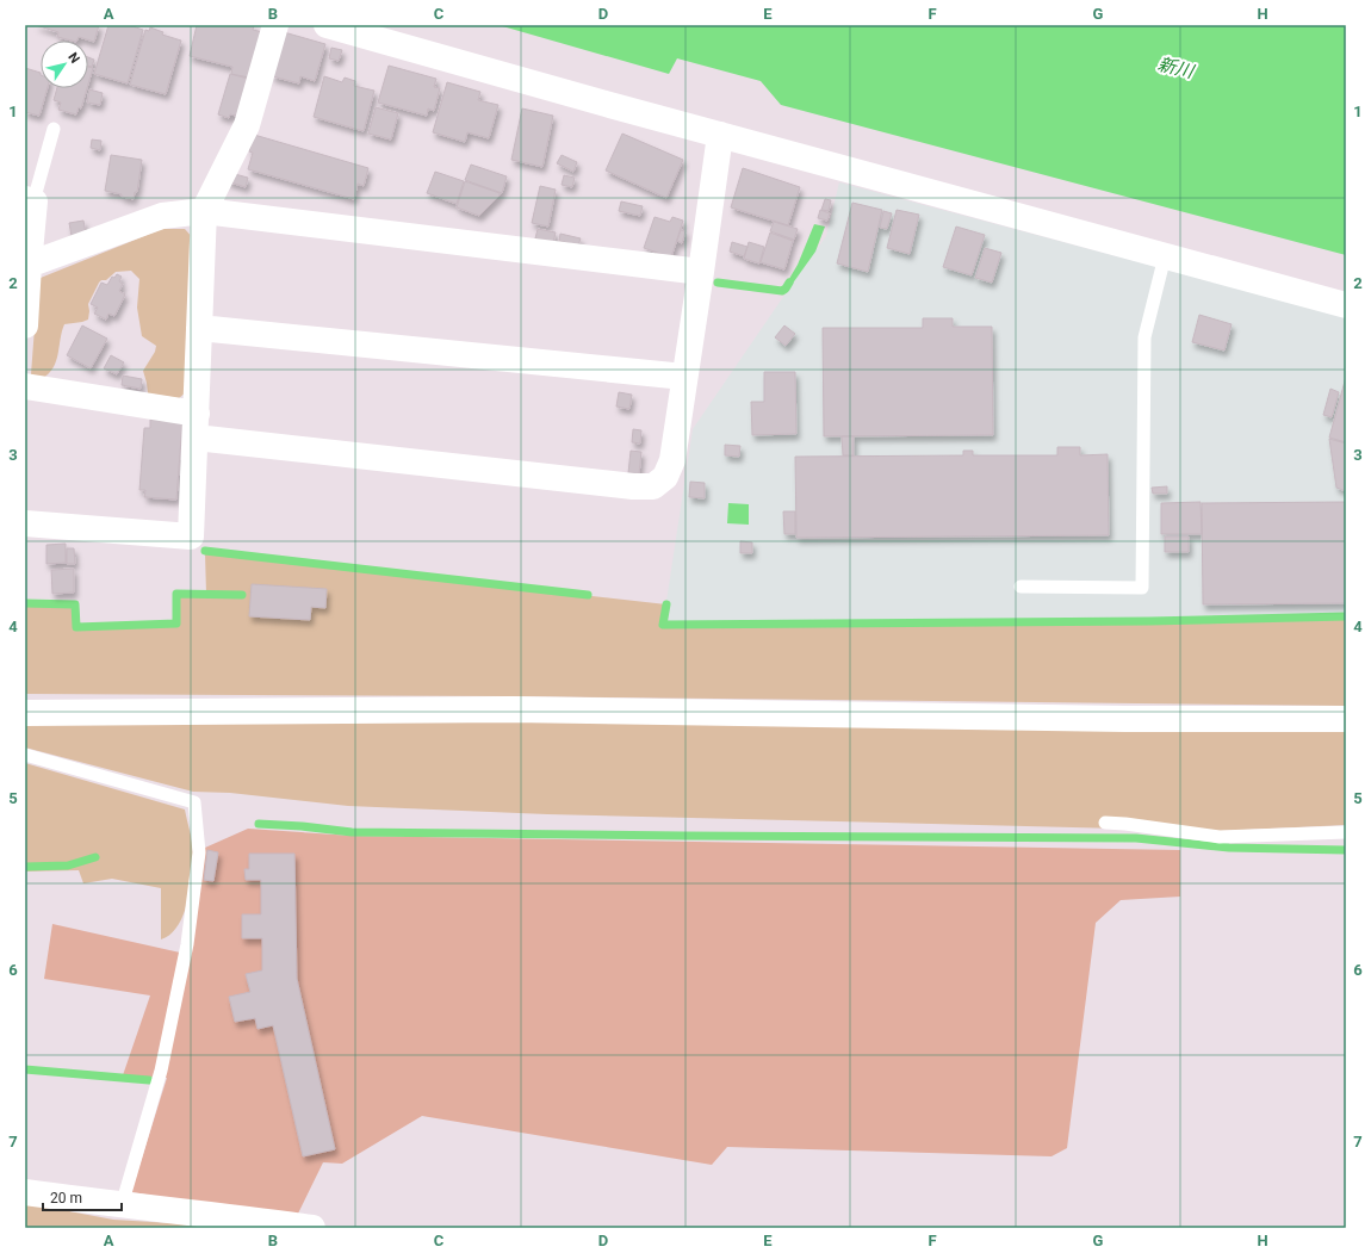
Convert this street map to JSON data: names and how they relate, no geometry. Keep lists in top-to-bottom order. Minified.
{"water":["新川"],"scale_bar":"20 m","north":"top right","grid":{"columns":["A","B","C","D","E","F","G","H"],"rows":["1","2","3","4","5","6","7"]}}
